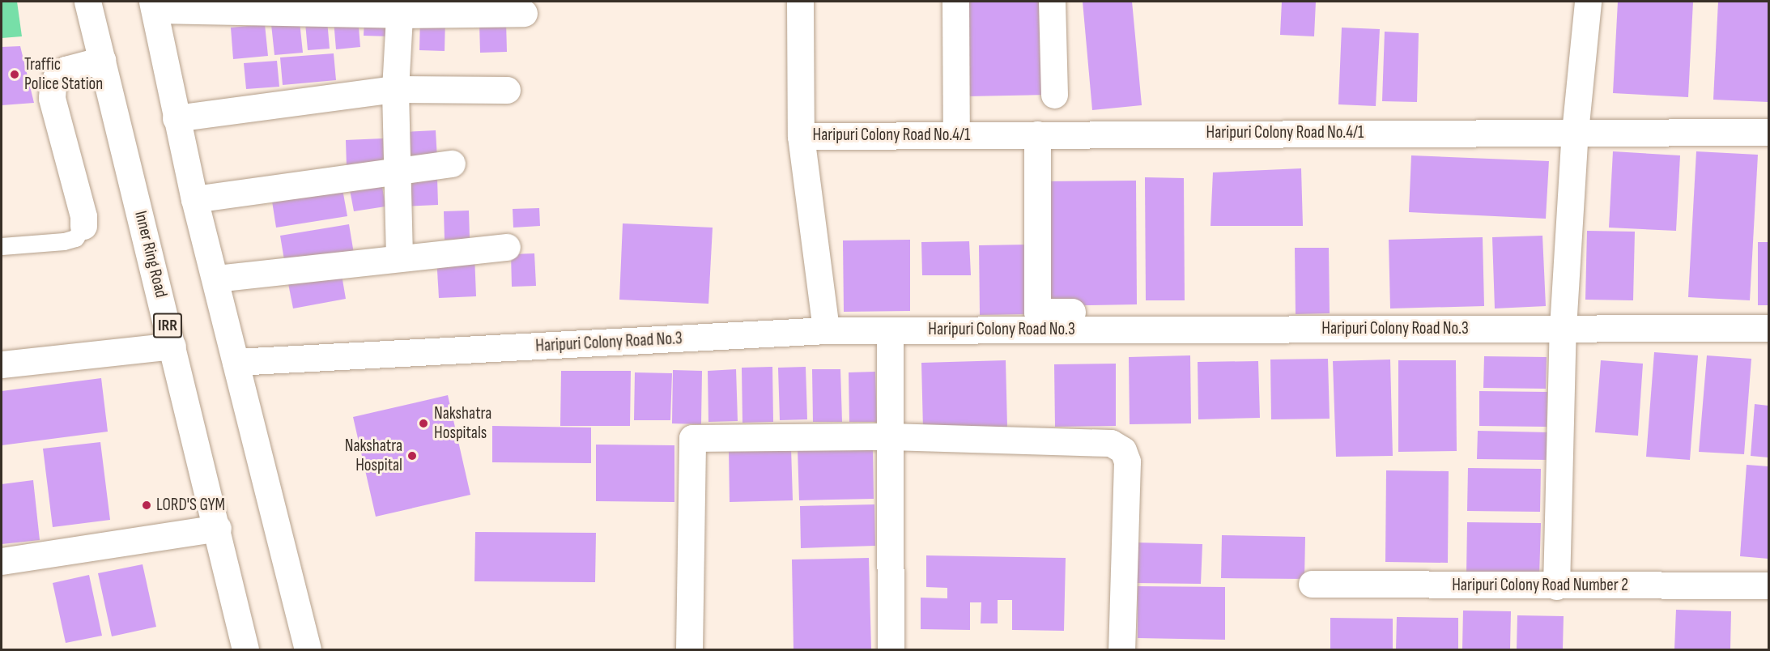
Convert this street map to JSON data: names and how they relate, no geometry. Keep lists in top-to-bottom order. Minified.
{"streets":{"main road":["Haripuri Colony Road No.4/1","Inner Ring Road","IRR","Haripuri Colony Road No.3","Haripuri Colony Road Number 2"]},"places":["Traffic Police Station","Nakshatra Hospitals","Nakshatra Hospital","LORD'S GYM"]}
